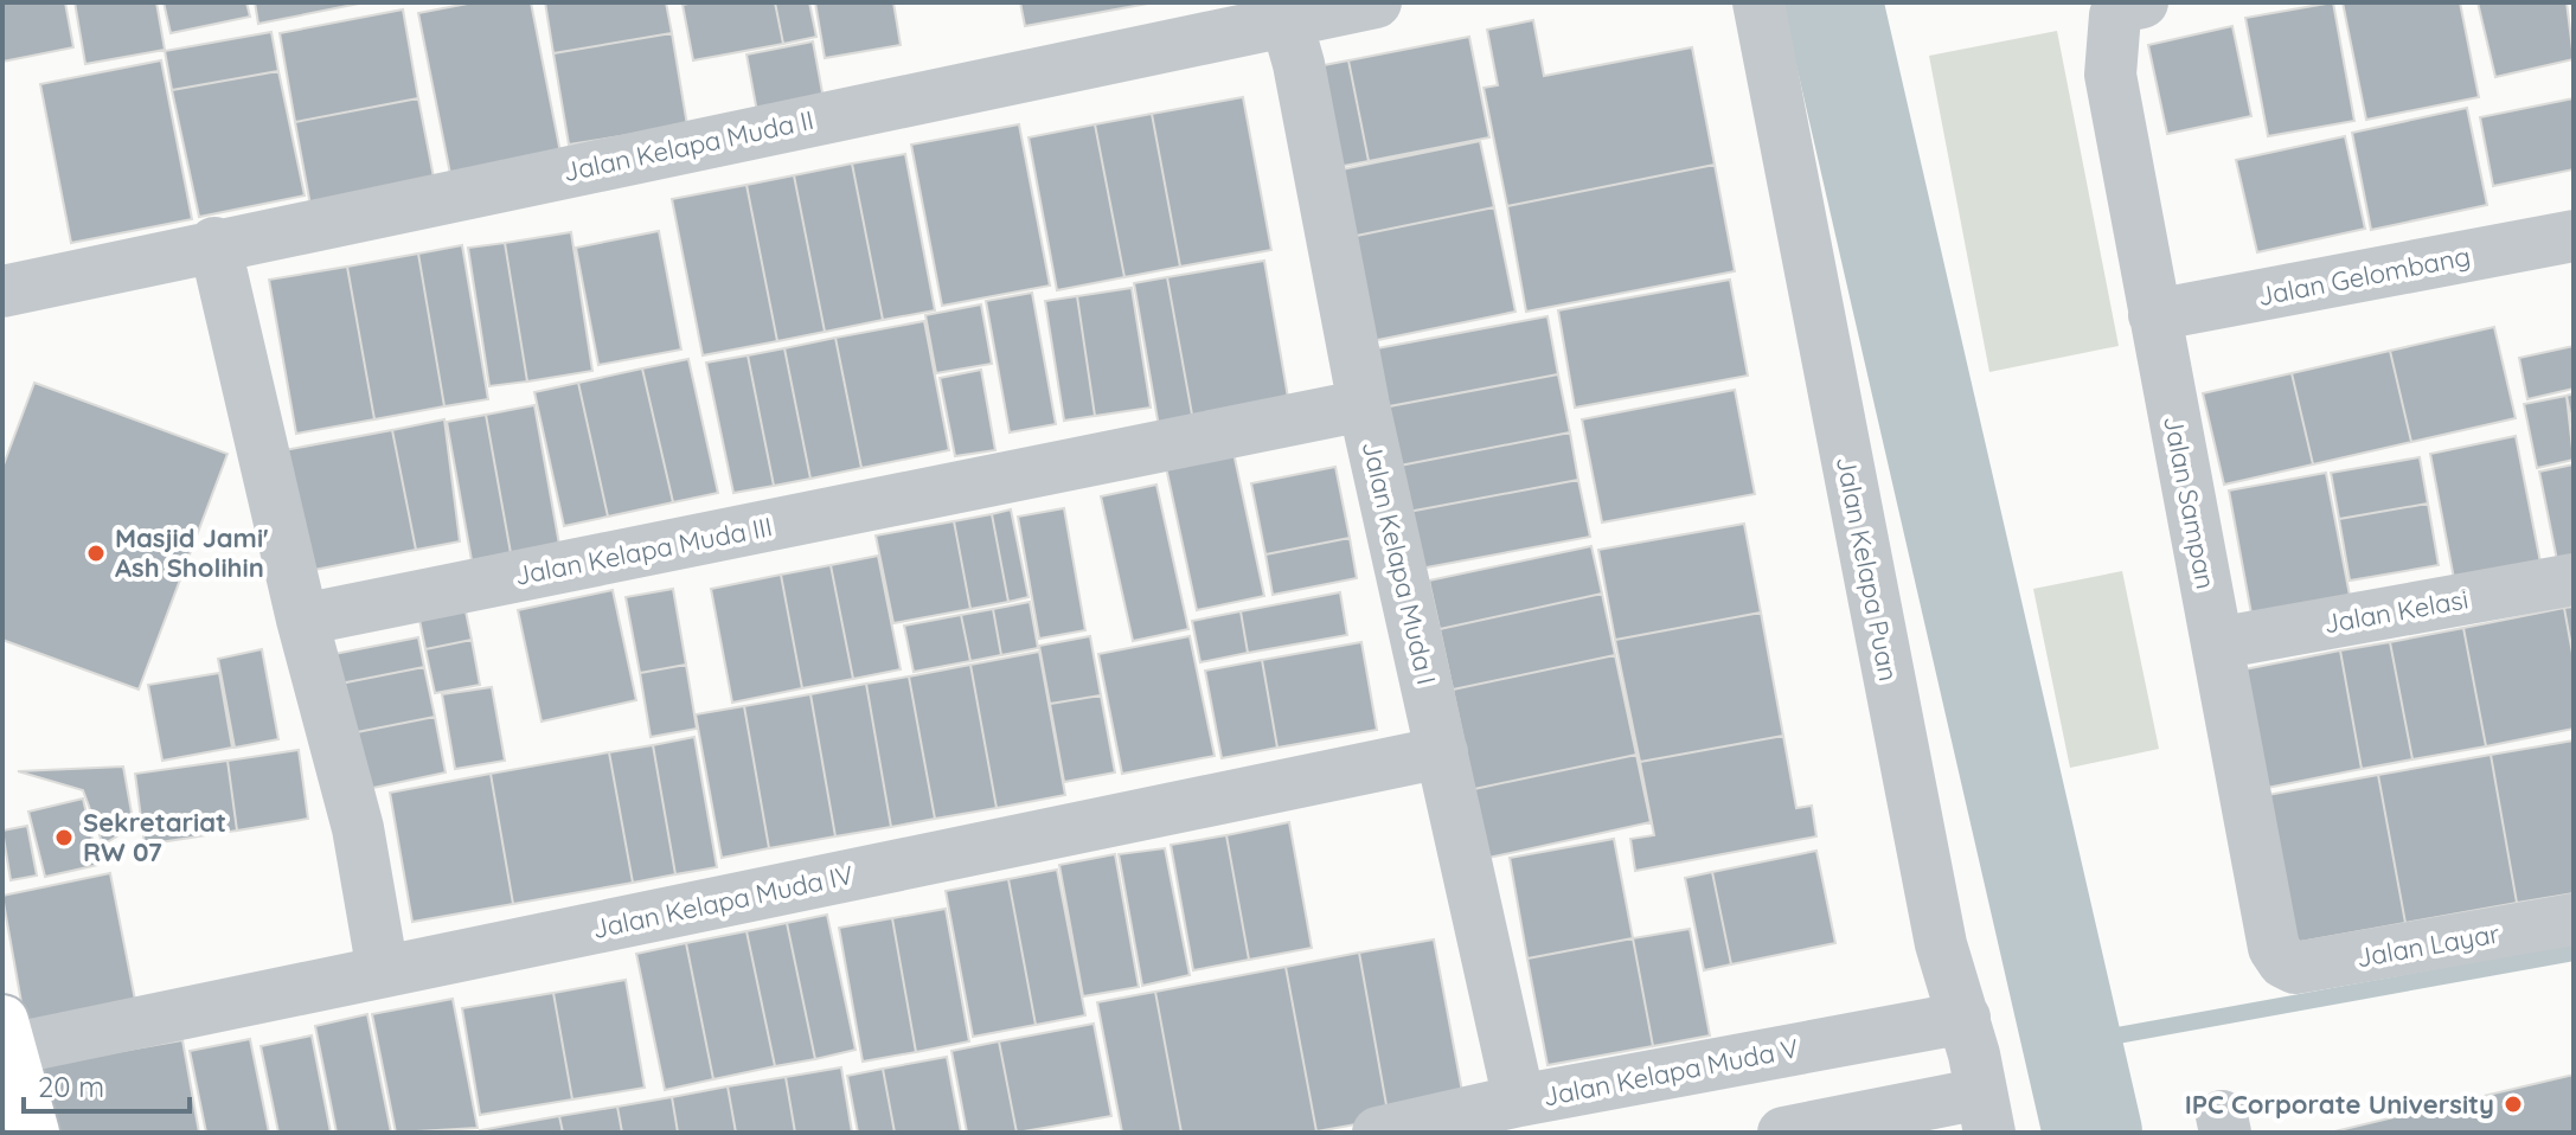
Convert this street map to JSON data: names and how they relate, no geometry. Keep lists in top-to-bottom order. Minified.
{"streets":{"street":["Jalan Kelapa Muda II","Jalan Gelombang","Jalan Sampan","Jalan Kelapa Muda III","Jalan Kelapa Muda I","Jalan Kelapa Puan","Jalan Kelasi","Jalan Kelapa Muda IV","Jalan Layar","Jalan Kelapa Muda V"]},"crossings":[["Jalan Kelapa Muda II","Jalan Kelapa Muda I"],["Jalan Gelombang","Jalan Sampan"],["Jalan Sampan","Jalan Kelasi"],["Jalan Sampan","Jalan Layar"],["Jalan Kelapa Muda III","Jalan Kelapa Muda I"],["Jalan Kelapa Muda I","Jalan Kelapa Muda IV"],["Jalan Kelapa Muda I","Jalan Kelapa Muda V"],["Jalan Kelapa Puan","Jalan Kelapa Muda V"]],"places":["Masjid Jami' Ash Sholihin","Sekretariat RW 07","IPC Corporate University"],"scale_bar":"20 m"}
